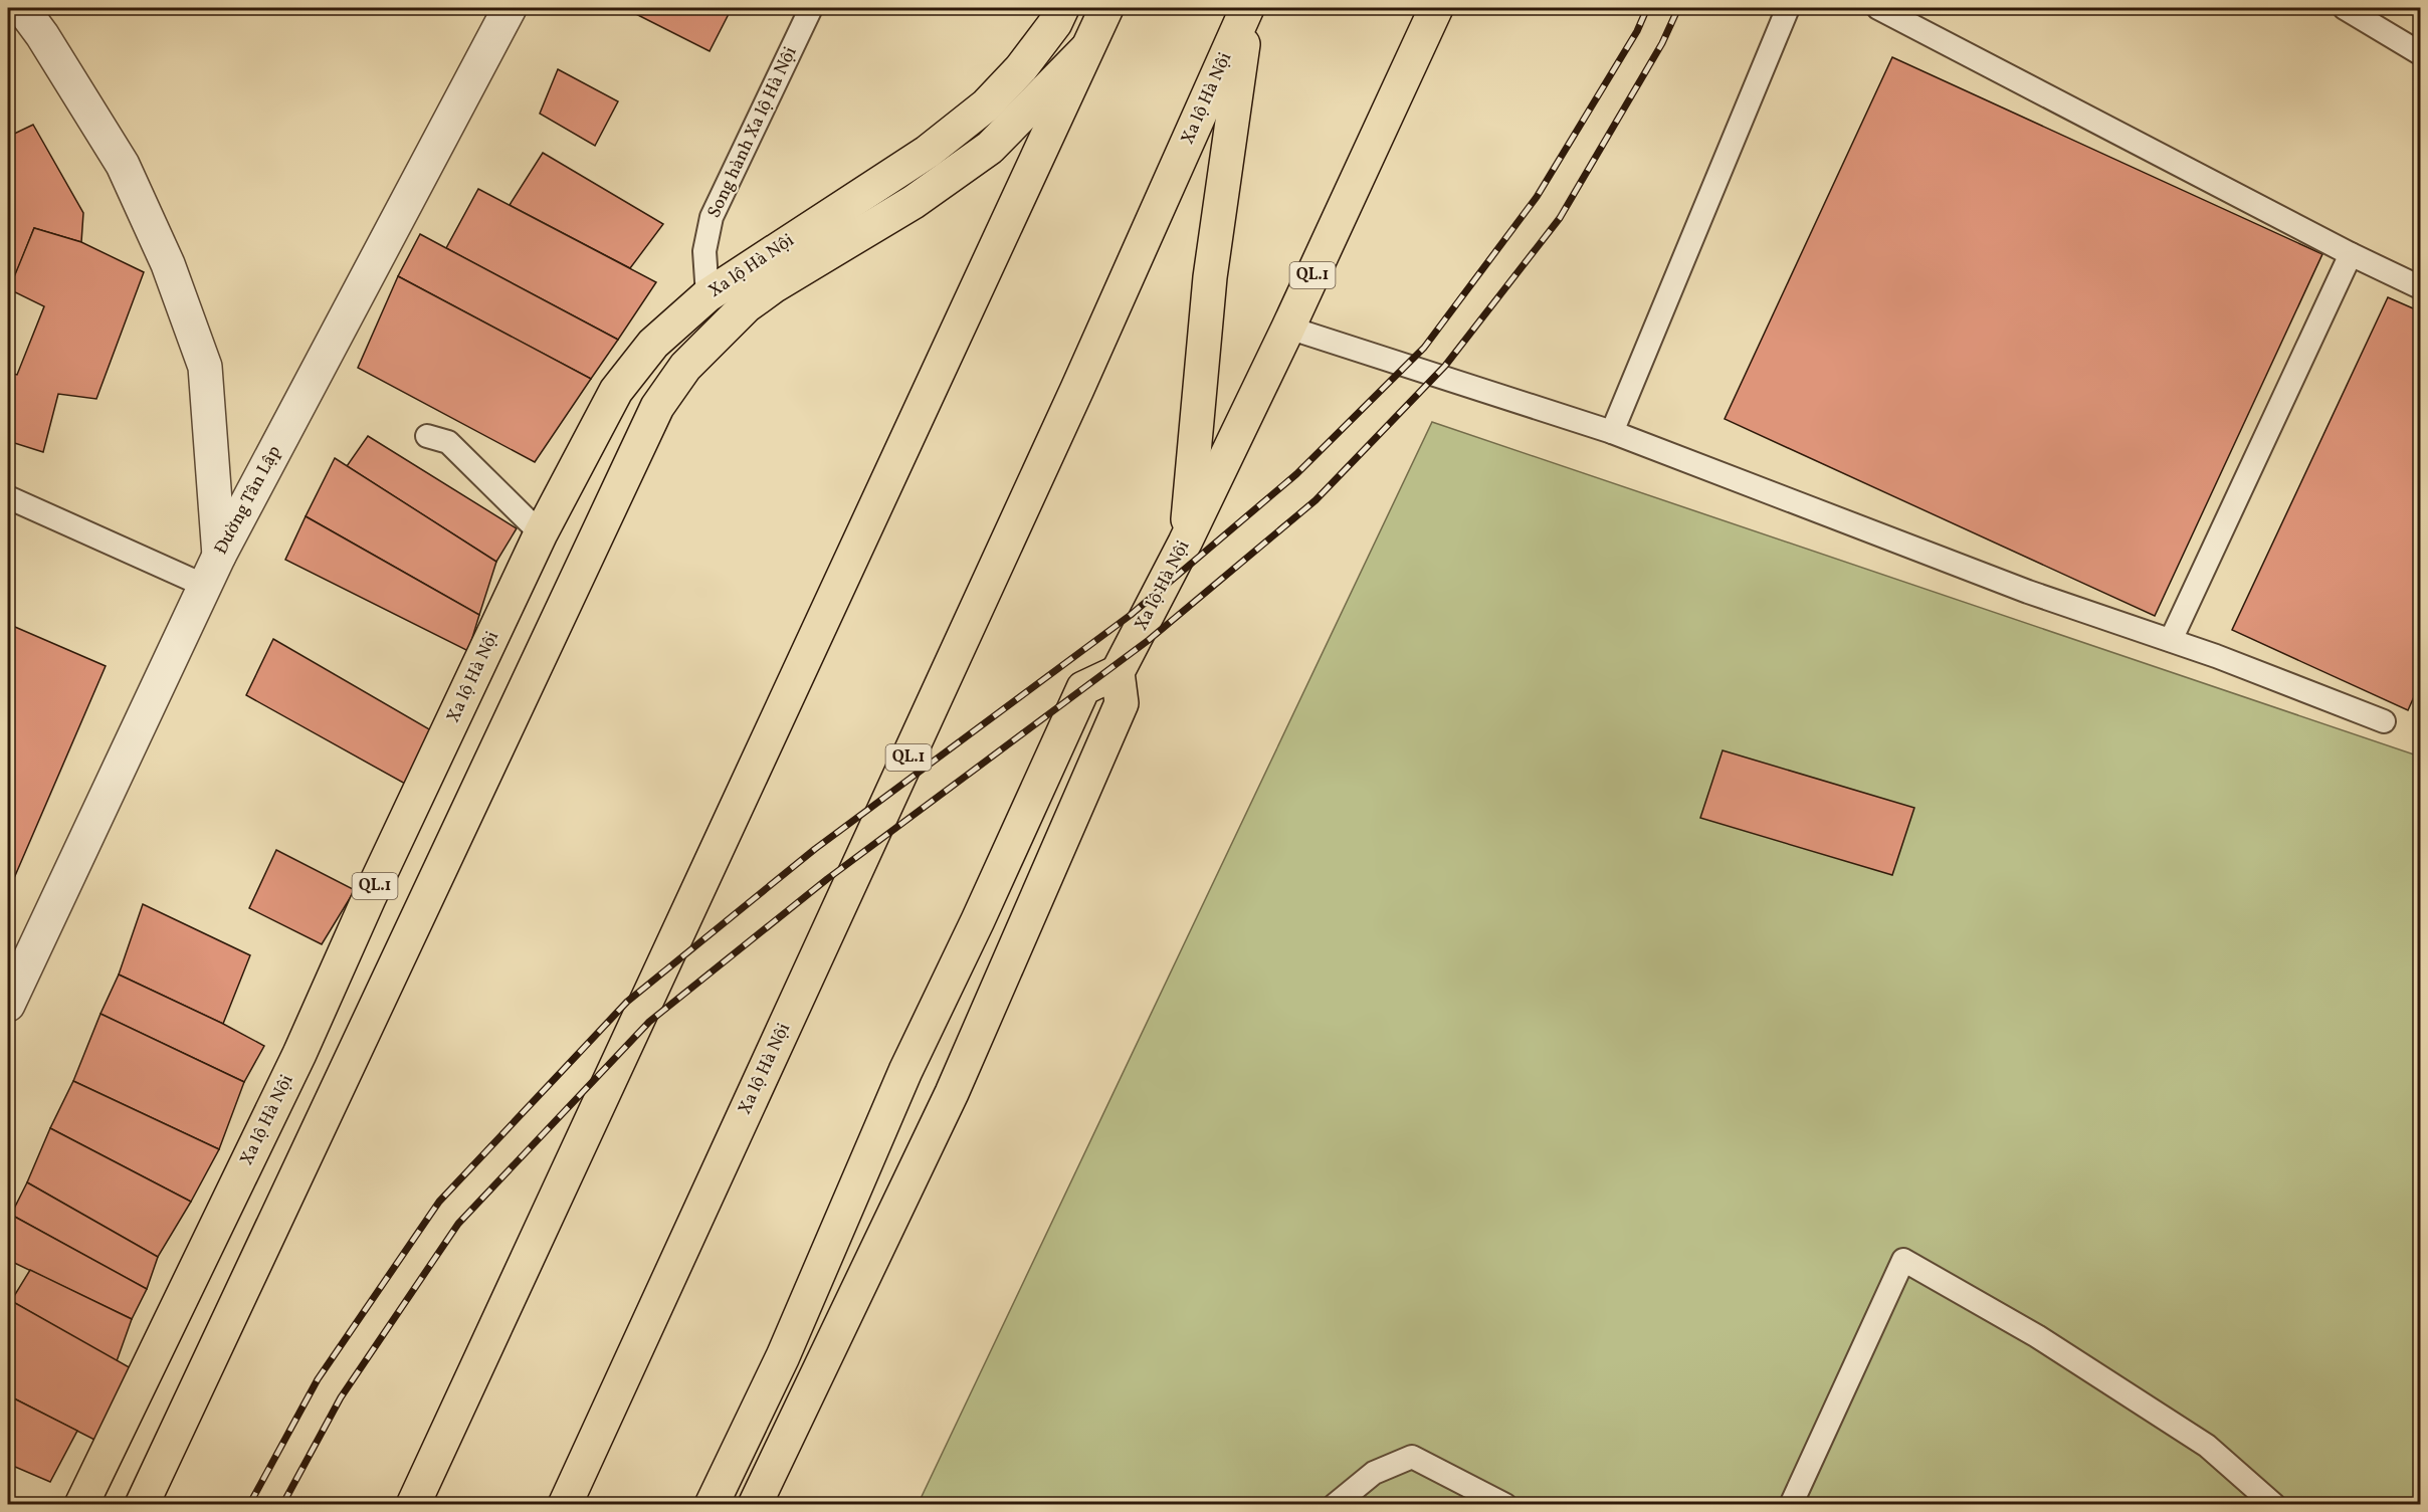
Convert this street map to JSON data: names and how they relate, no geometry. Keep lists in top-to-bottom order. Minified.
{"streets":{"highway":["Xa lộ Hà Nội","QL.1"],"street":["Đường Tân Lập"],"lane":["Song hành Xa lộ Hà Nội"]},"crossings":[["Xa lộ Hà Nội","Song hành Xa lộ Hà Nội"],["Xa lộ Hà Nội","QL.1"]]}
